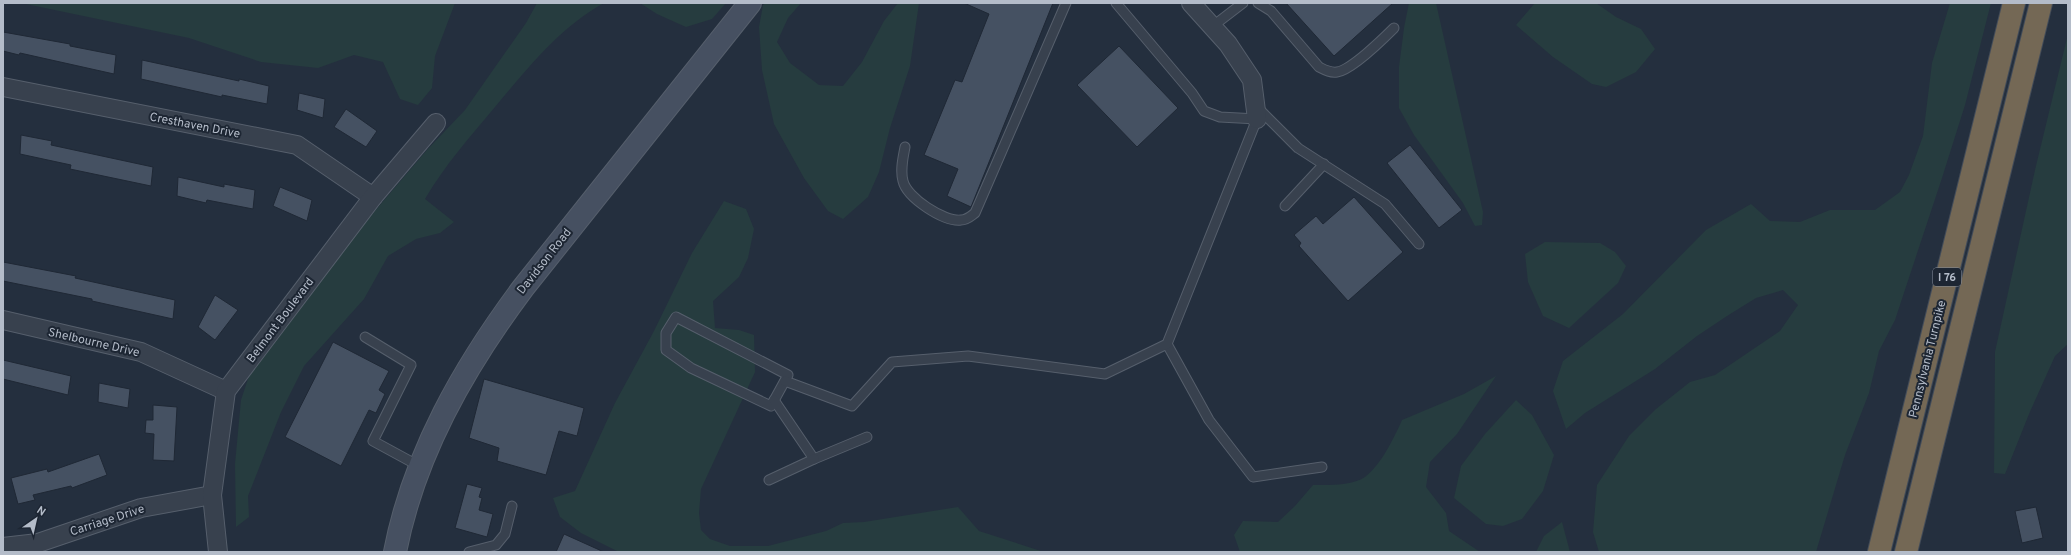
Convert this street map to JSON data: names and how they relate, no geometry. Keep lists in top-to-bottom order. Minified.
{"streets":{"highway":["I 76","Pennsylvania Turnpike"],"street":["Cresthaven Drive","Davidson Road","Belmont Boulevard","Shelbourne Drive","Carriage Drive"]},"crossings":[["Cresthaven Drive","Belmont Boulevard"],["Belmont Boulevard","Shelbourne Drive"],["Belmont Boulevard","Carriage Drive"]],"north":"top right"}
